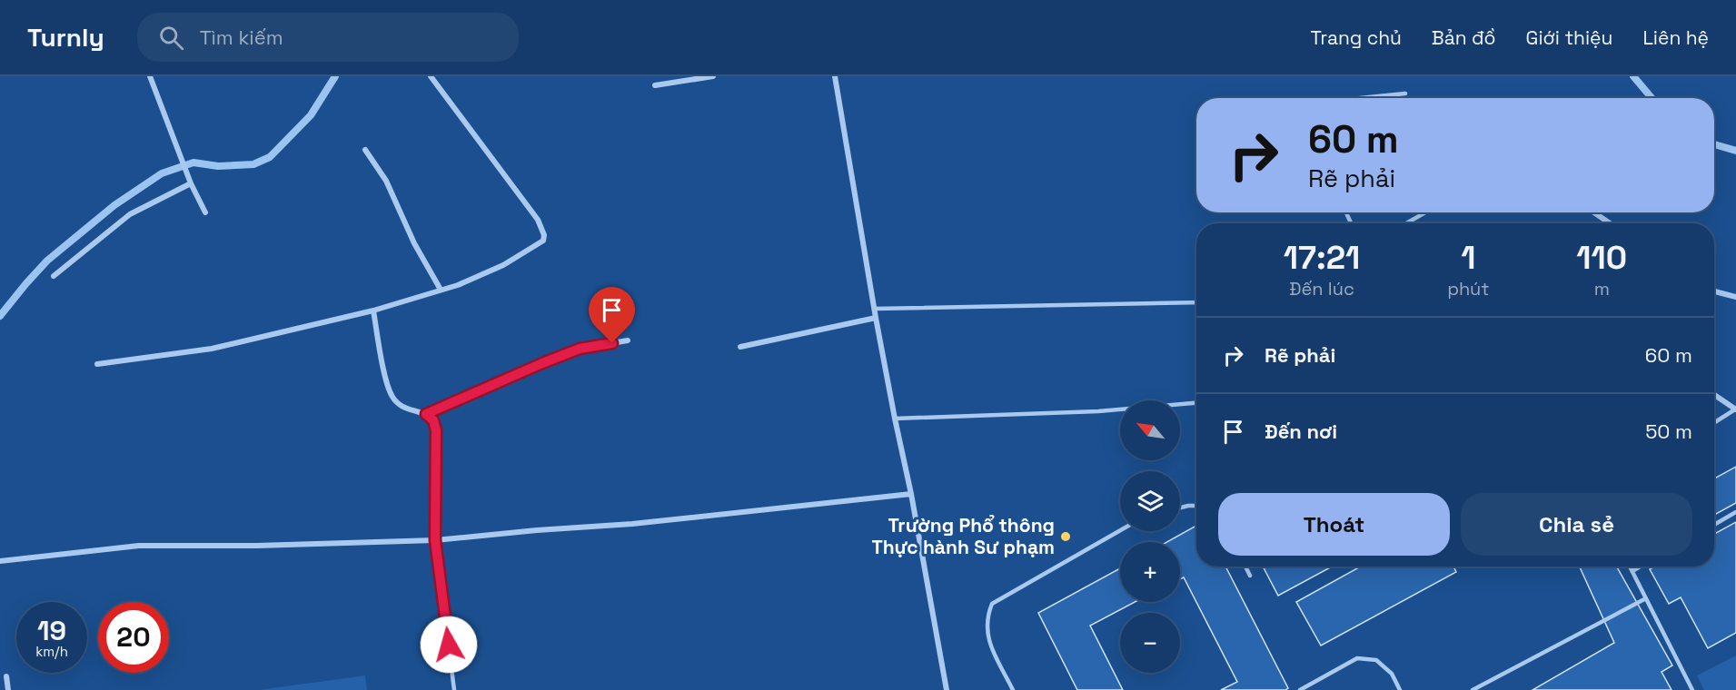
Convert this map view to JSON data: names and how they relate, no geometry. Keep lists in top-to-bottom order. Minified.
{"places":["Trường Phổ thông Thực hành Sư phạm"],"north":"top left","page":{"header":"Turnly","search":"Tìm kiếm","nav":["Trang chủ","Bản đồ","Giới thiệu","Liên hệ"],"turn":["60 m","Rẽ phải"],"eta":["17:21","Đến lúc","1","phút","110","m"],"list":[{"name":"Rẽ phải","value":"60 m"},{"name":"Đến nơi","value":"50 m"}],"map_buttons":["+","−"],"buttons":["Thoát","Chia sẻ"],"speed":"19 km/h","limit":"20"}}
